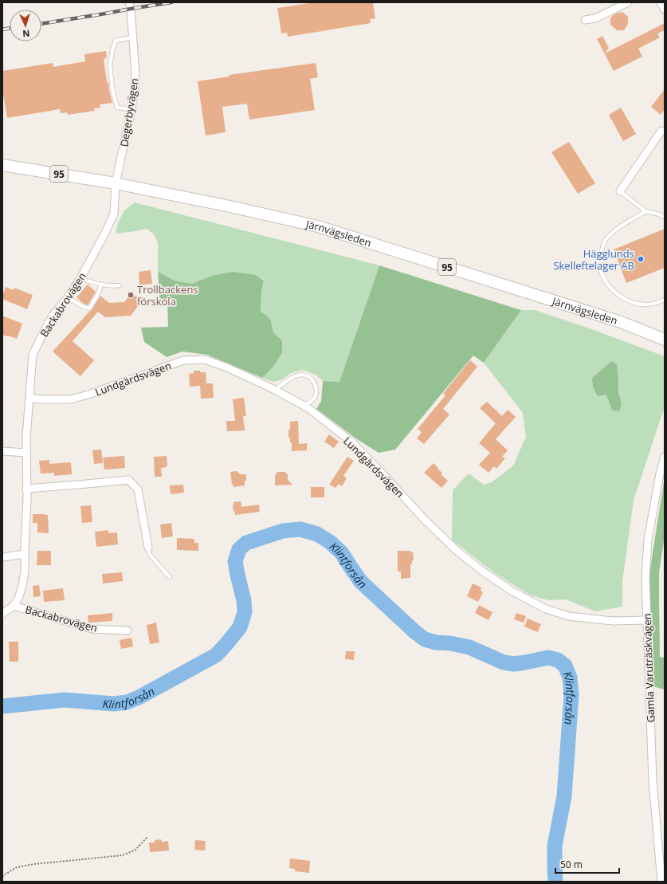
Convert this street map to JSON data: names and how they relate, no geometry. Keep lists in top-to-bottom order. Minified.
{"streets":{"main road":["95","Järnvägsleden"],"street":["Degerbyvägen","Backabrovägen","Lundgärdsvägen","Gamla Varuträskvägen"]},"crossings":[["Degerbyvägen","Järnvägsleden"],["Degerbyvägen","Backabrovägen"],["Järnvägsleden","Backabrovägen"],["Backabrovägen","Lundgärdsvägen"],["Lundgärdsvägen","Gamla Varuträskvägen"]],"water":["Klintforsån"],"places":["Hägglunds Skelleftelager AB","Trollbackens förskola"],"scale_bar":"50 m","north":"bottom"}
